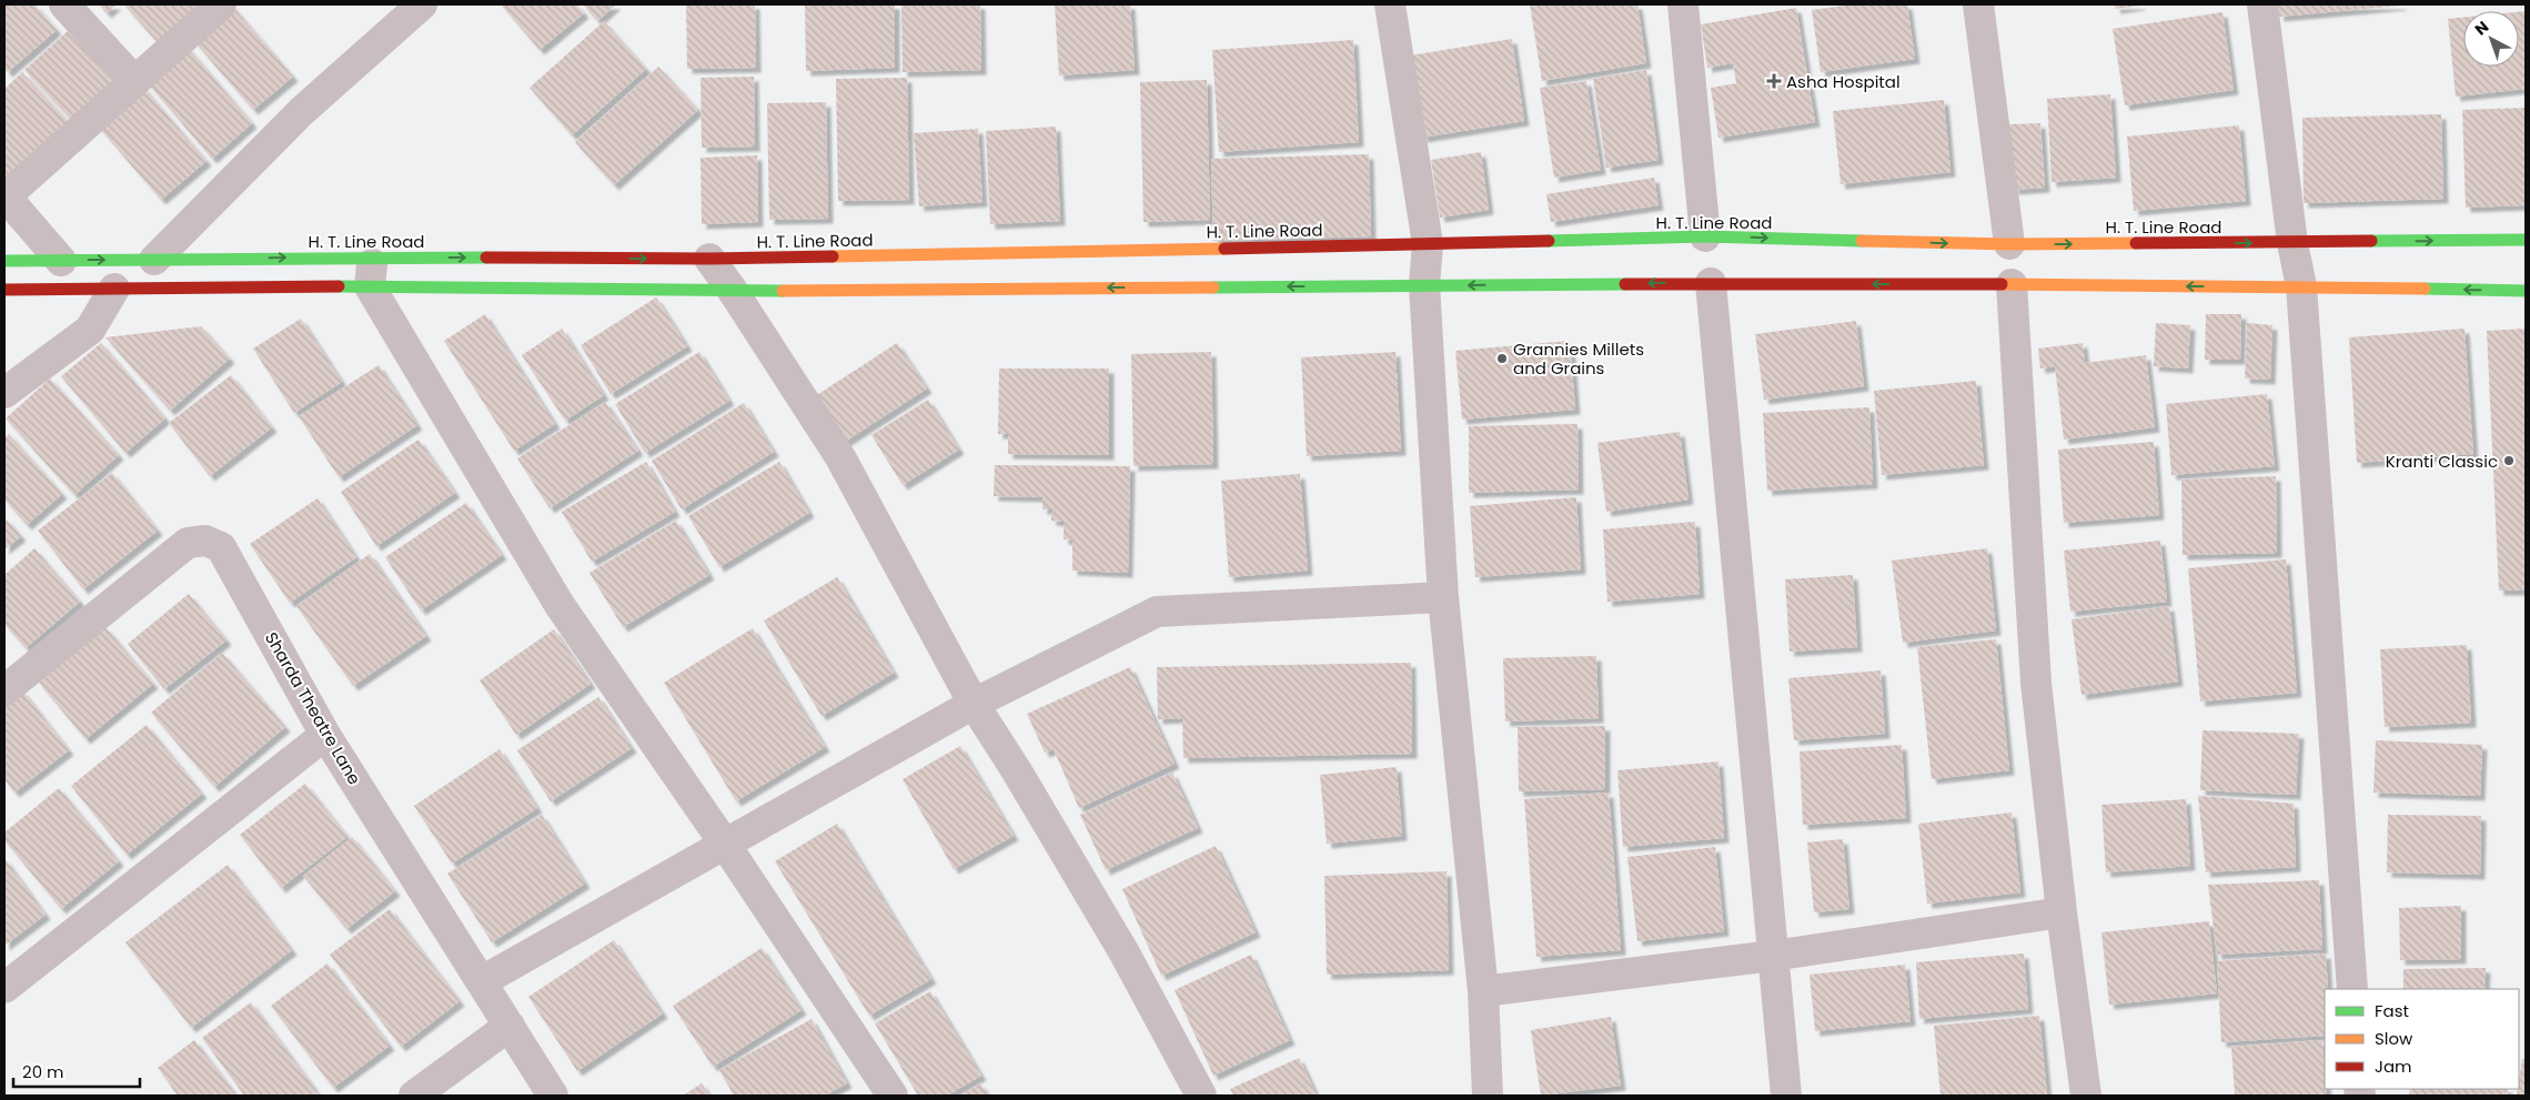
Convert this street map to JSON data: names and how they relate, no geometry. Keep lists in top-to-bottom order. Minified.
{"streets":{"street":["H. T. Line Road","Sharda Theatre Lane"]},"places":{"health":["Asha Hospital"],"other":["Grannies Millets and Grains","Kranti Classic"]},"legend":["Fast","Slow","Jam"],"scale_bar":"20 m","north":"top left"}
